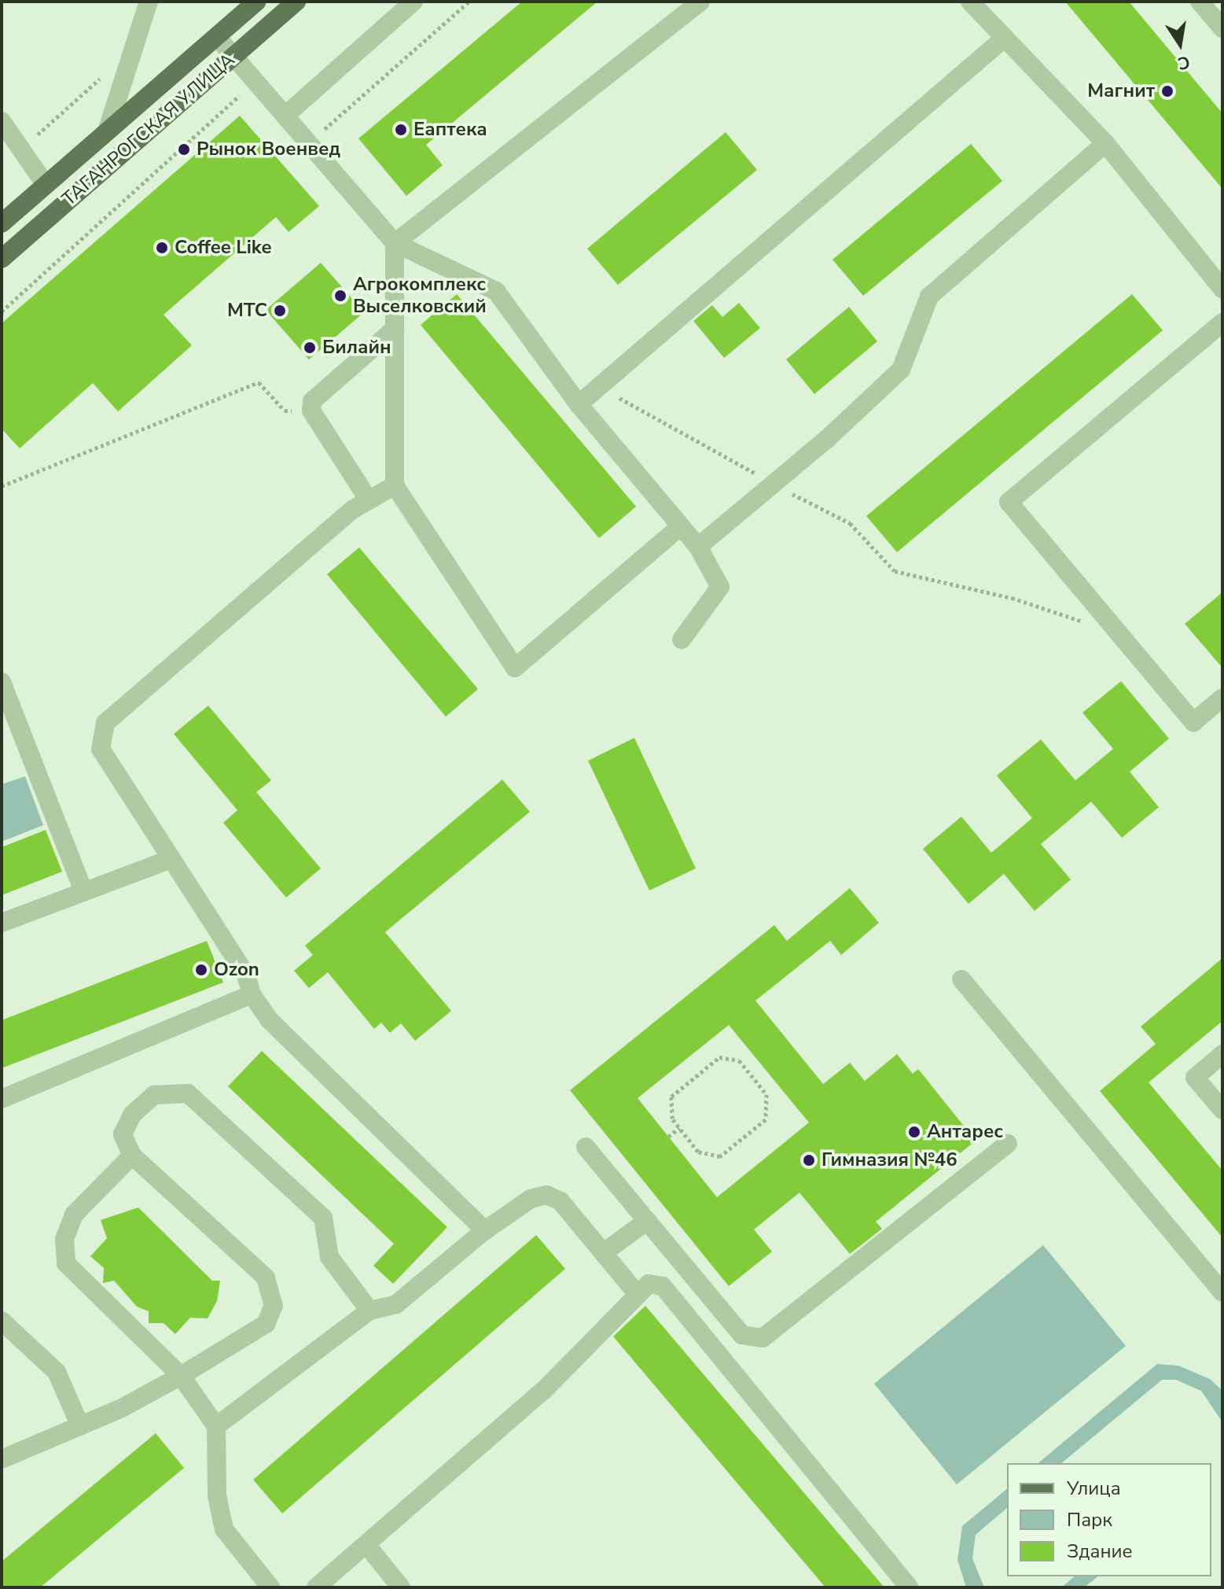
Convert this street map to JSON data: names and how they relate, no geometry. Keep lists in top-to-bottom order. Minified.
{"streets":{"main road":["ТАГАНРОГСКАЯ УЛИЦА"]},"places":["Магнит","Еаптека","Рынок Военвед","Coffee Like","Агрокомплекс Выселковский","МТС","Билайн","Ozon","Антарес","Гимназия №46"],"legend":["Улица","Парк","Здание"],"north":"bottom"}
